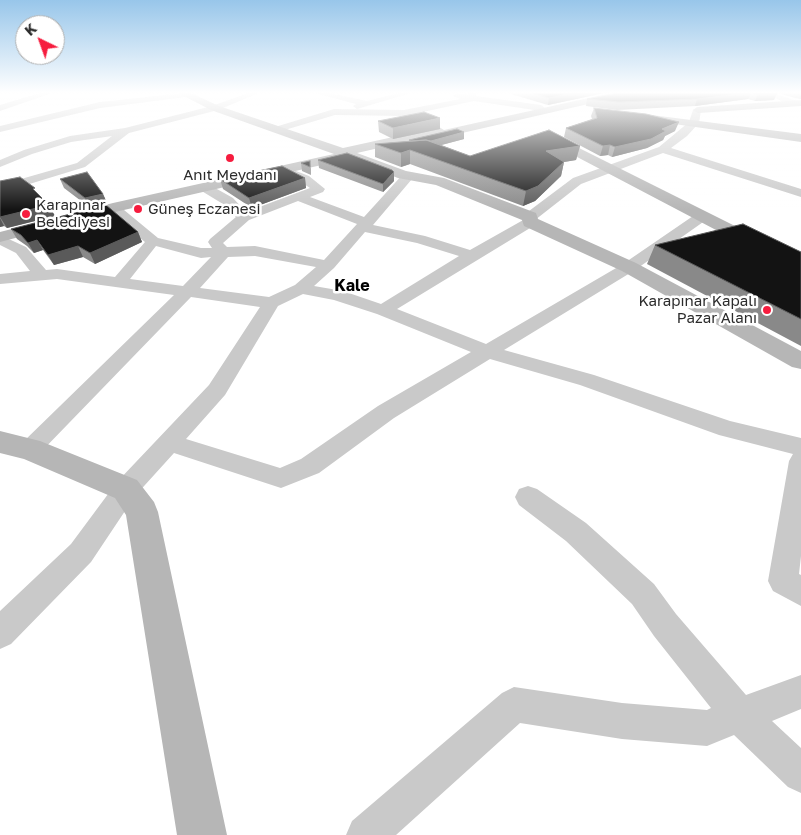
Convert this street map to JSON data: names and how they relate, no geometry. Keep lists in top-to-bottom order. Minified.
{"districts":["Kale"],"places":["Anıt Meydanı","Güneş Eczanesi","Karapınar Belediyesi","Karapınar Kapalı Pazar Alanı"],"north":"top left"}
